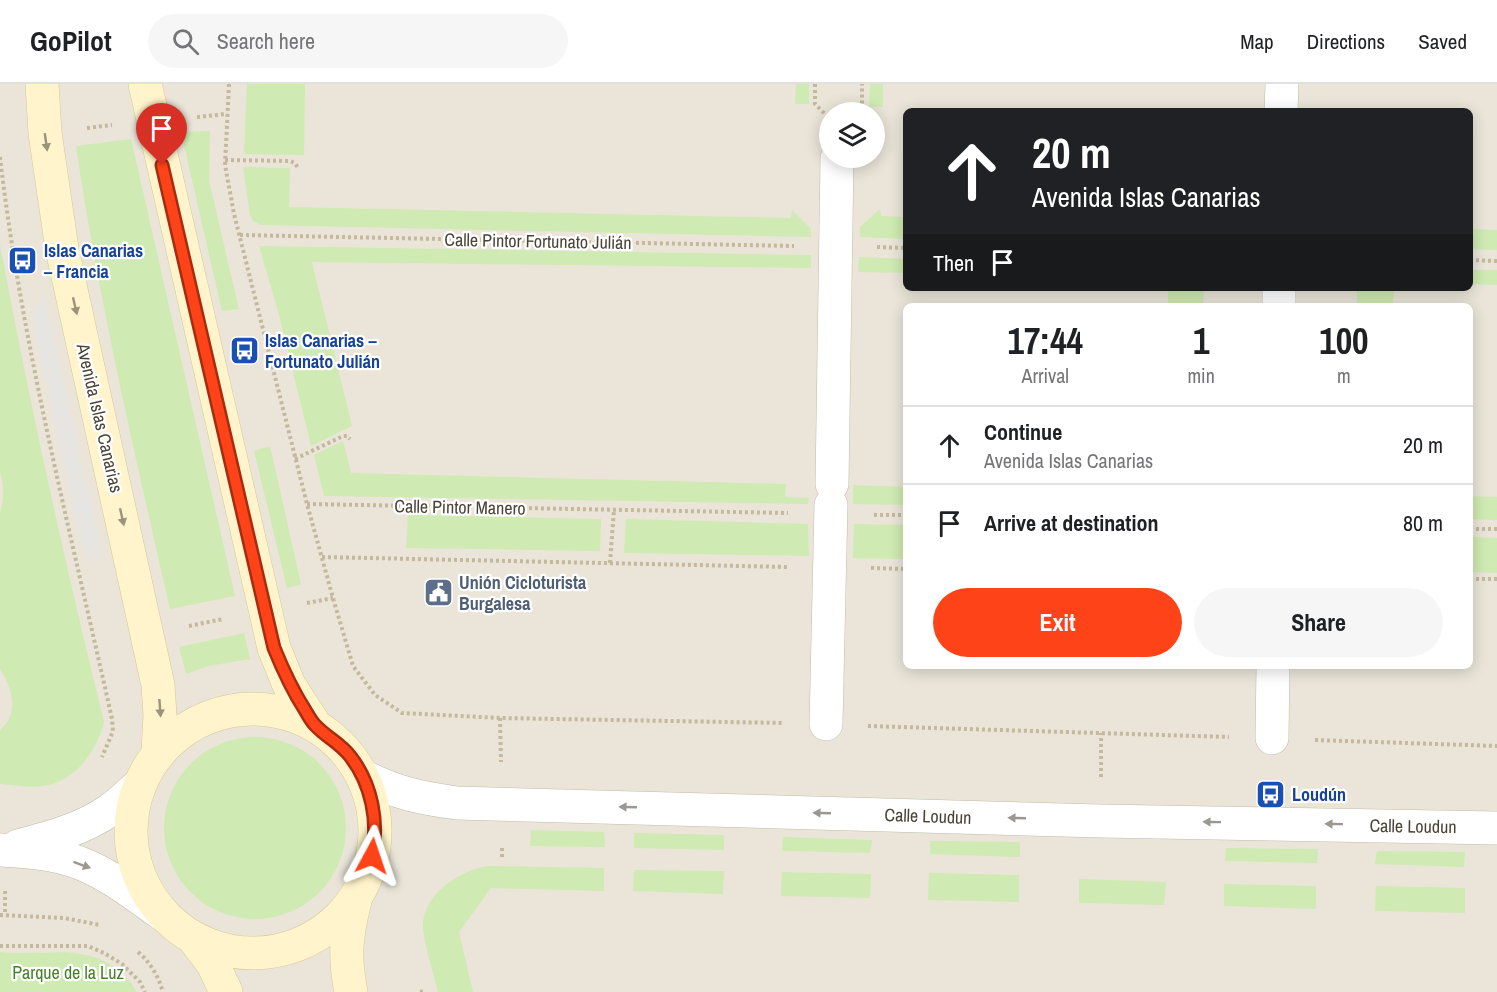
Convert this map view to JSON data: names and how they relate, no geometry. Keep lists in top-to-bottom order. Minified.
{"streets":{"main road":["Avenida Islas Canarias"],"street":["Calle Loudun"],"path":["Calle Pintor Fortunato Julián","Calle Pintor Manero"]},"one_way":["Calle Loudun"],"parks":["Parque de la Luz"],"places":{"bus stop":["Islas Canarias – Francia","Islas Canarias – Fortunato Julián","Loudún"],"public building":["Unión Cicloturista Burgalesa"]},"page":{"header":"GoPilot","search":"Search here","nav":["Map","Directions","Saved"],"turn":["20 m","Avenida Islas Canarias"],"then":"Then","eta":["17:44","Arrival","1","min","100","m"],"list":[{"name":"Continue","note":"Avenida Islas Canarias","value":"20 m"},{"name":"Arrive at destination","value":"80 m"}],"buttons":["Exit","Share"]}}
